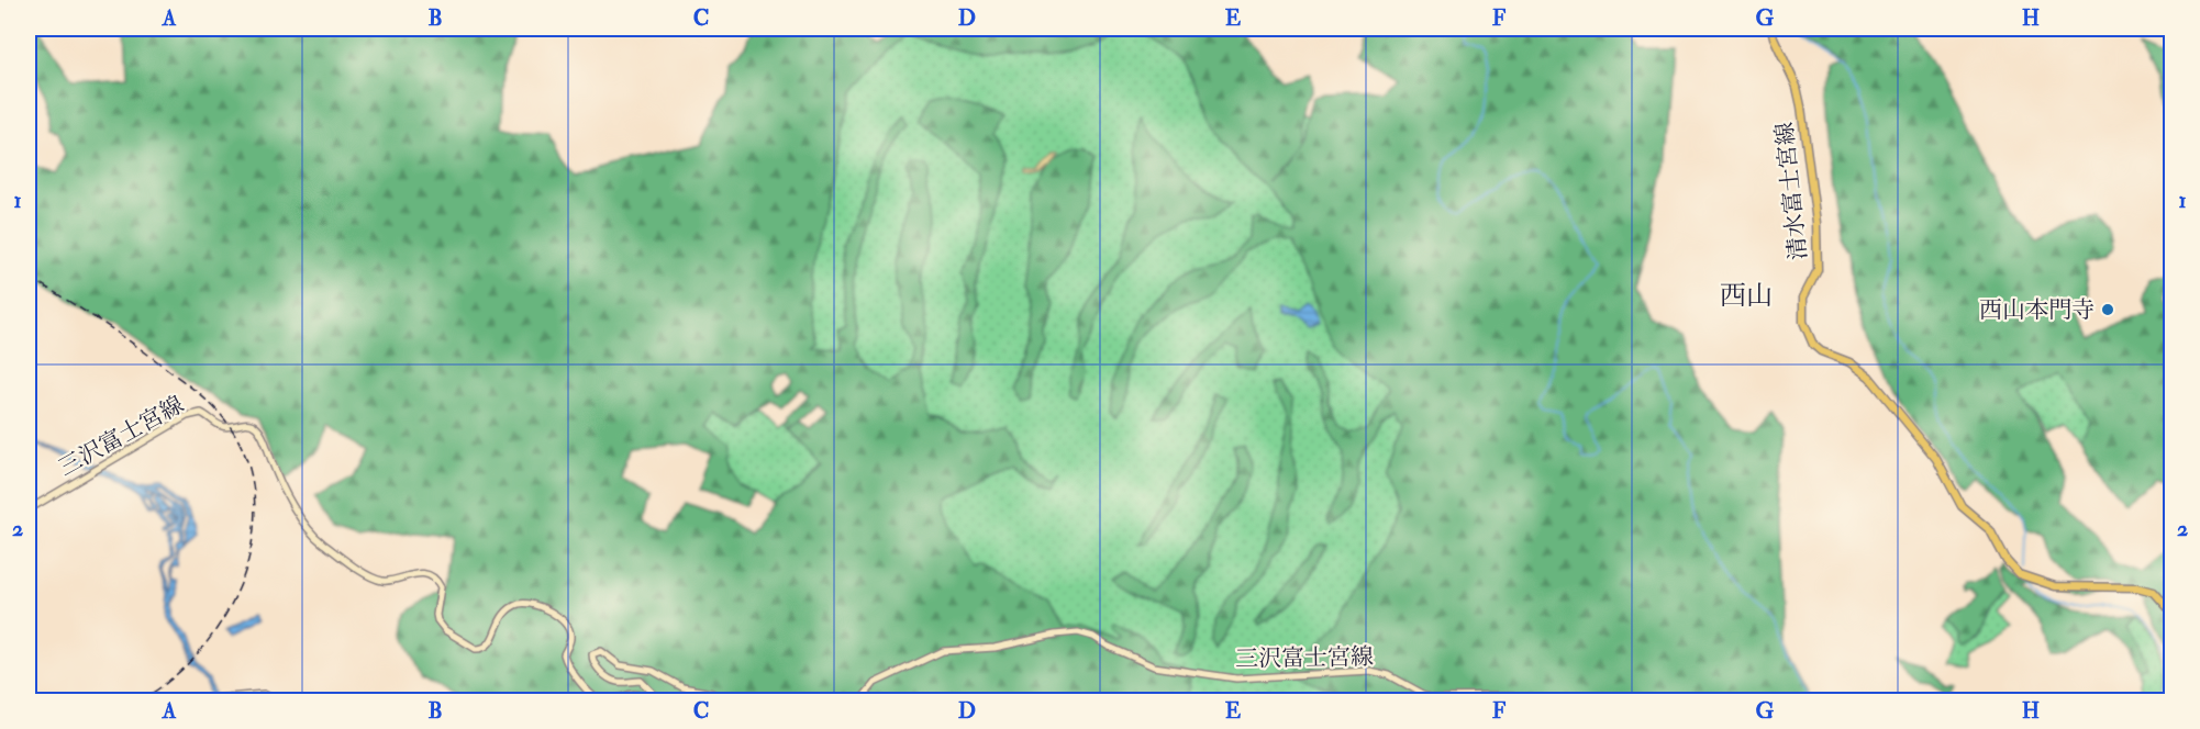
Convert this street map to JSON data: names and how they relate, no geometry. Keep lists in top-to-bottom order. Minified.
{"streets":{"main road":["清水富士宮線","三沢富士宮線"]},"districts":["西山"],"places":["西山本門寺"],"grid":{"columns":["A","B","C","D","E","F","G","H"],"rows":["1","2"]}}
